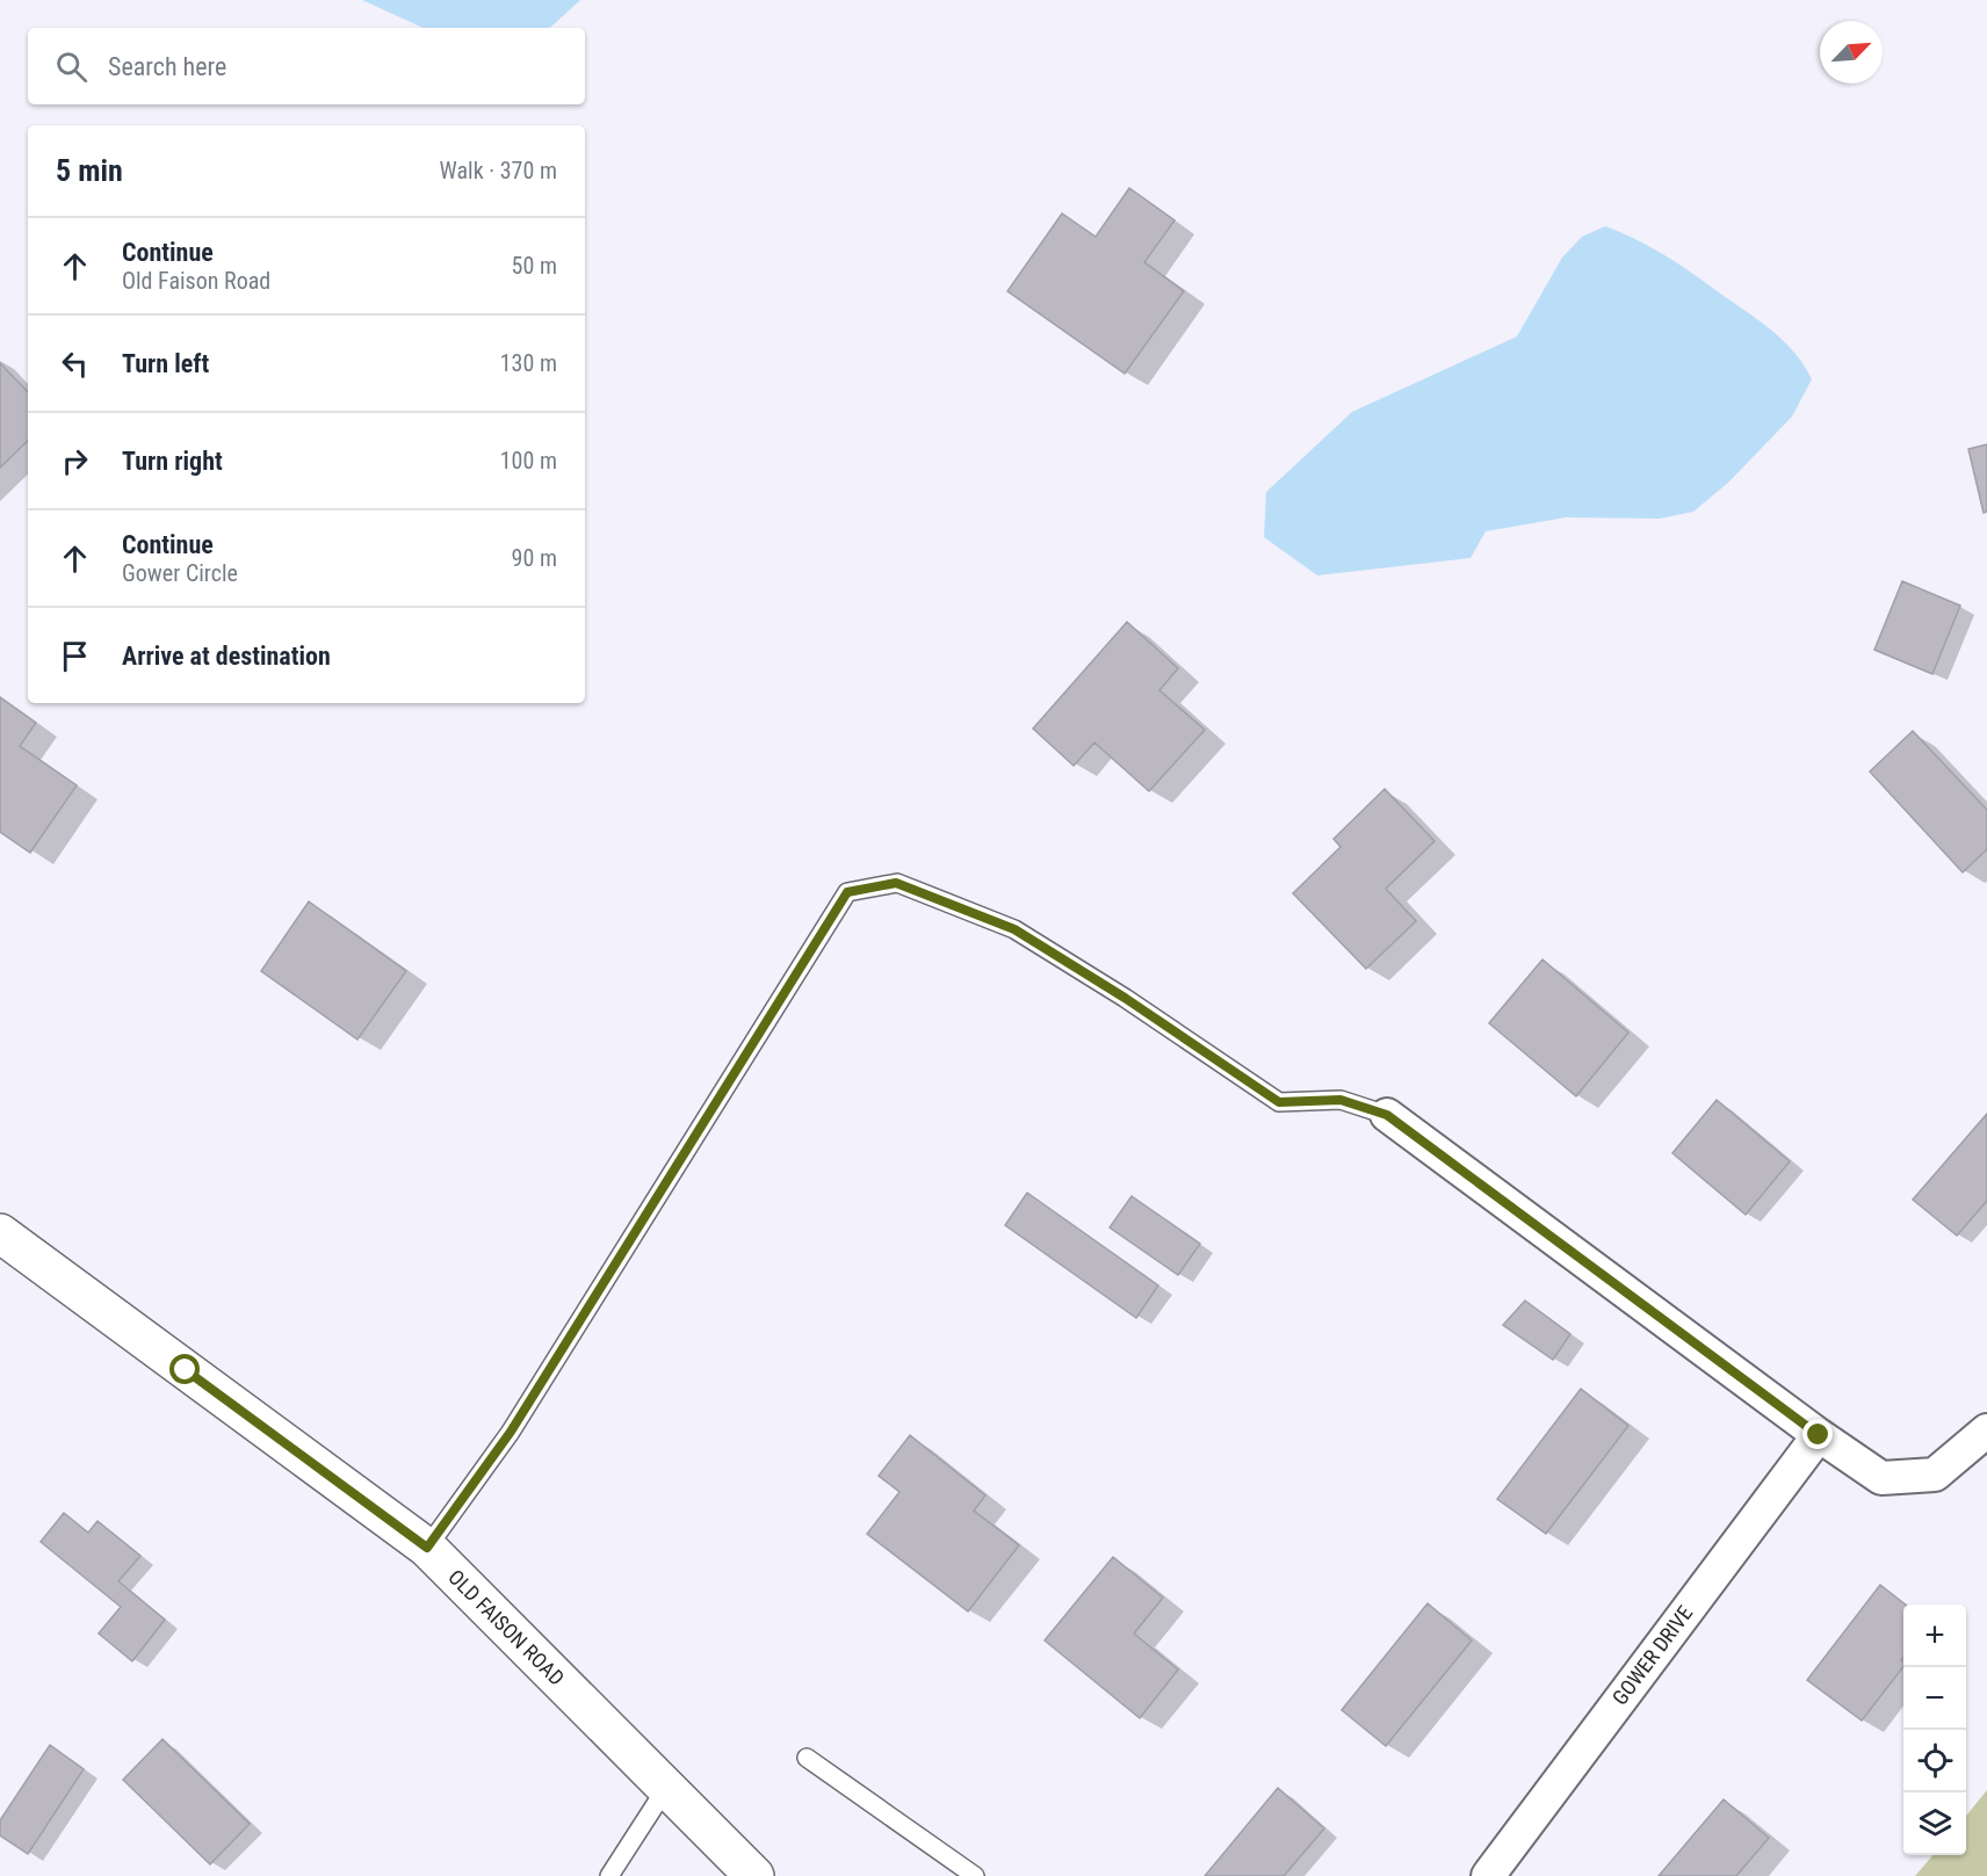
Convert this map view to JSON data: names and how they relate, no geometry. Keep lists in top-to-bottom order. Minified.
{"streets":{"street":["OLD FAISON ROAD","GOWER DRIVE"]},"north":"top right","page":{"search":"Search here","heading":["5 min","Walk · 370 m"],"list":[["Continue","Old Faison Road","50 m"],["Turn left","130 m"],["Turn right","100 m"],["Continue","Gower Circle","90 m"],"Arrive at destination"],"map_buttons":["+","−"]}}
